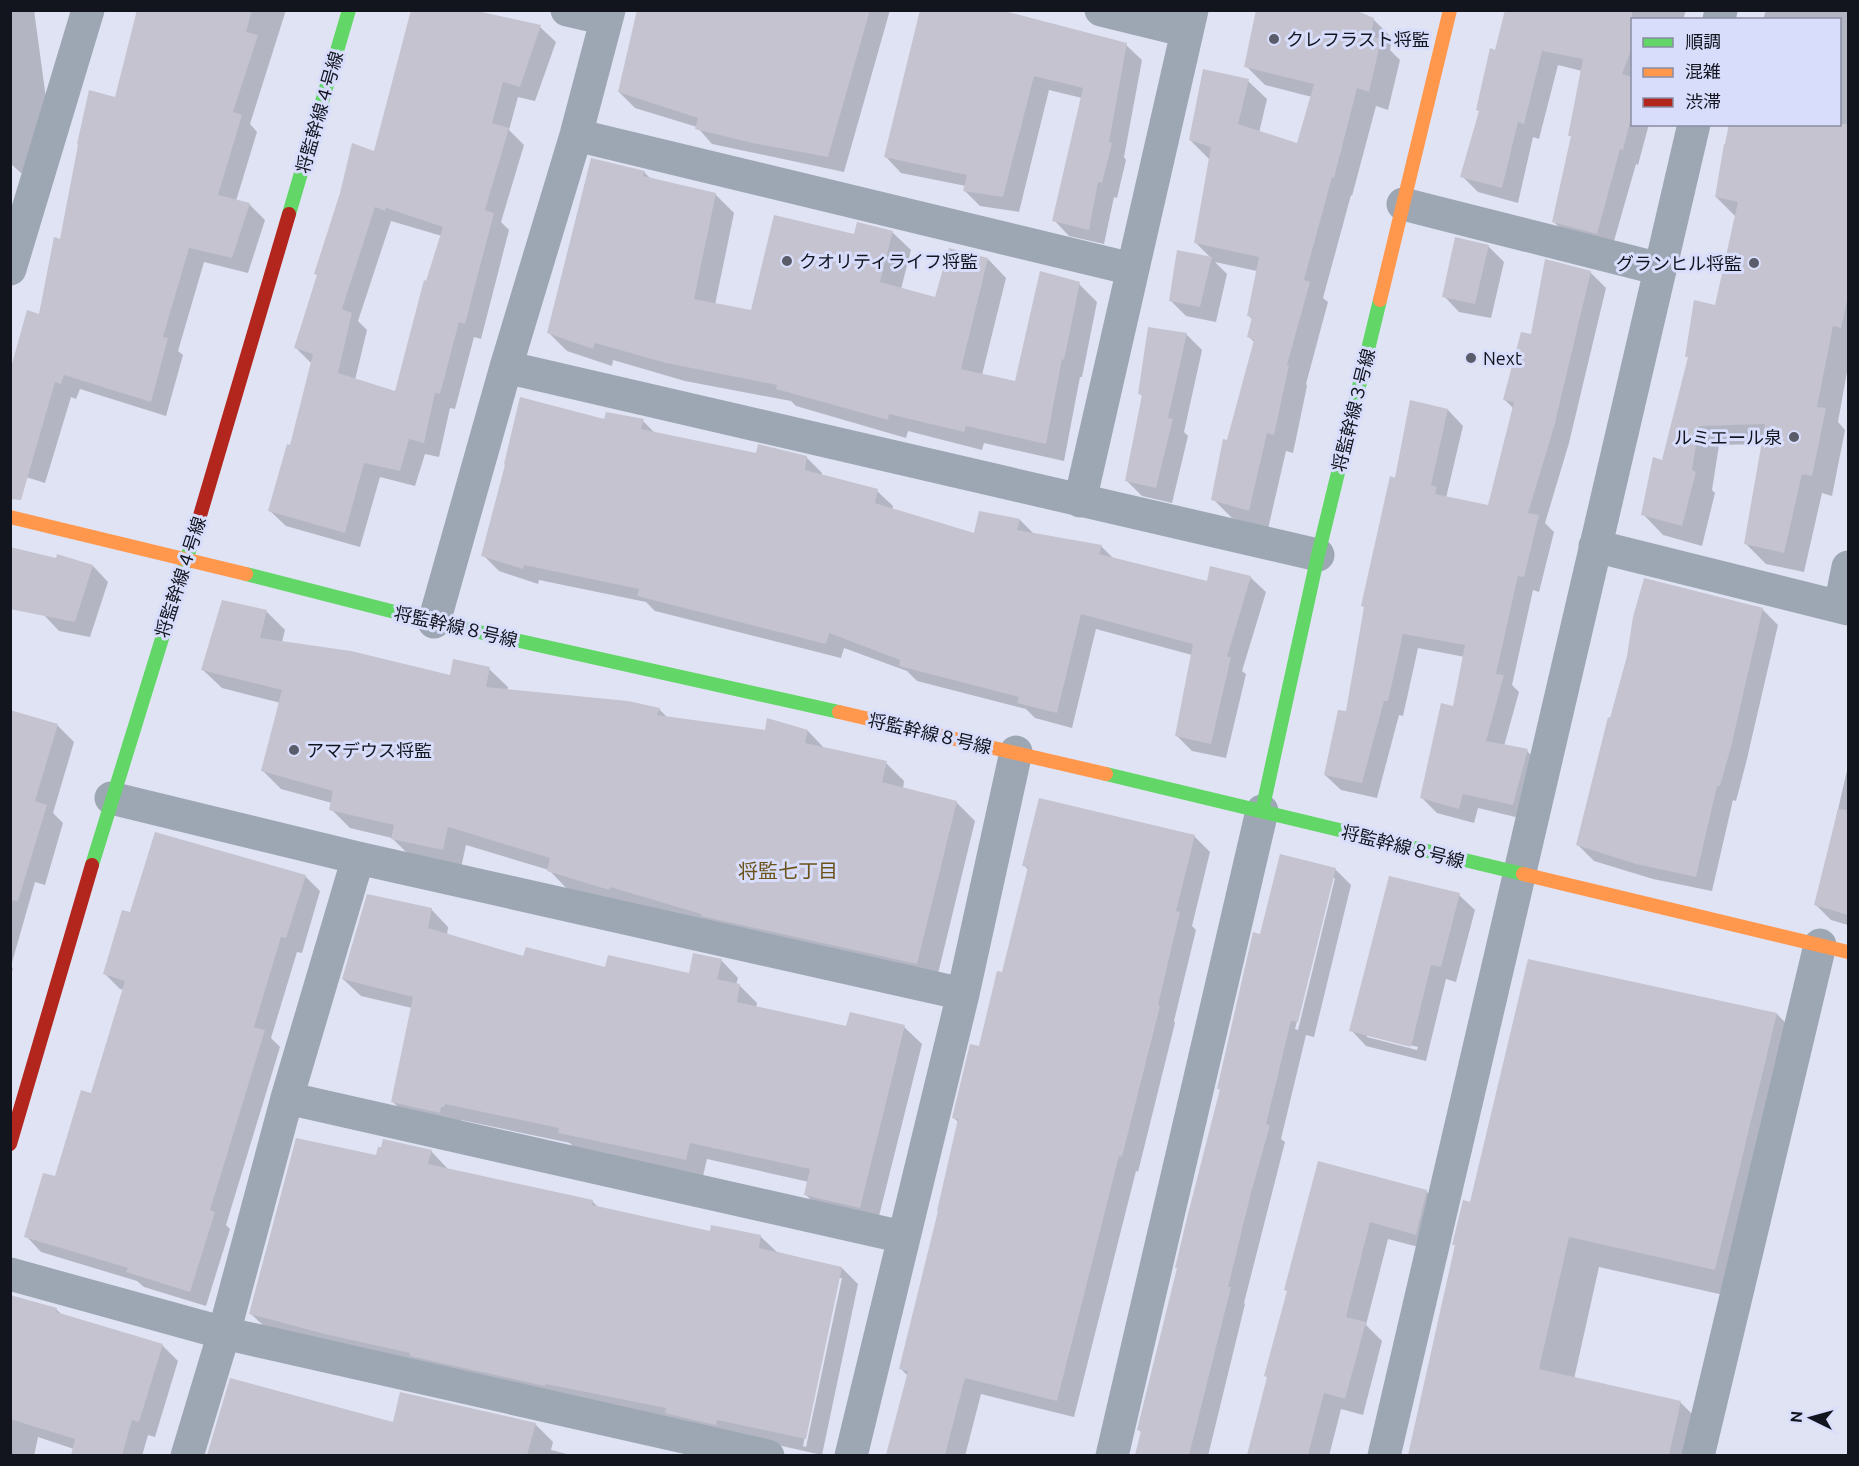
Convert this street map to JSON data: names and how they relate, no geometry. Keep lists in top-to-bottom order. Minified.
{"streets":{"street":["将監幹線４号線","将監幹線３号線","将監幹線８号線"]},"crossings":[["将監幹線４号線","将監幹線８号線"],["将監幹線３号線","将監幹線８号線"]],"districts":["将監七丁目"],"places":["クレフラスト将監","クオリティライフ将監","グランヒル将監","Next","ルミエール泉","アマデウス将監"],"legend":["順調","混雑","渋滞"],"north":"left"}
